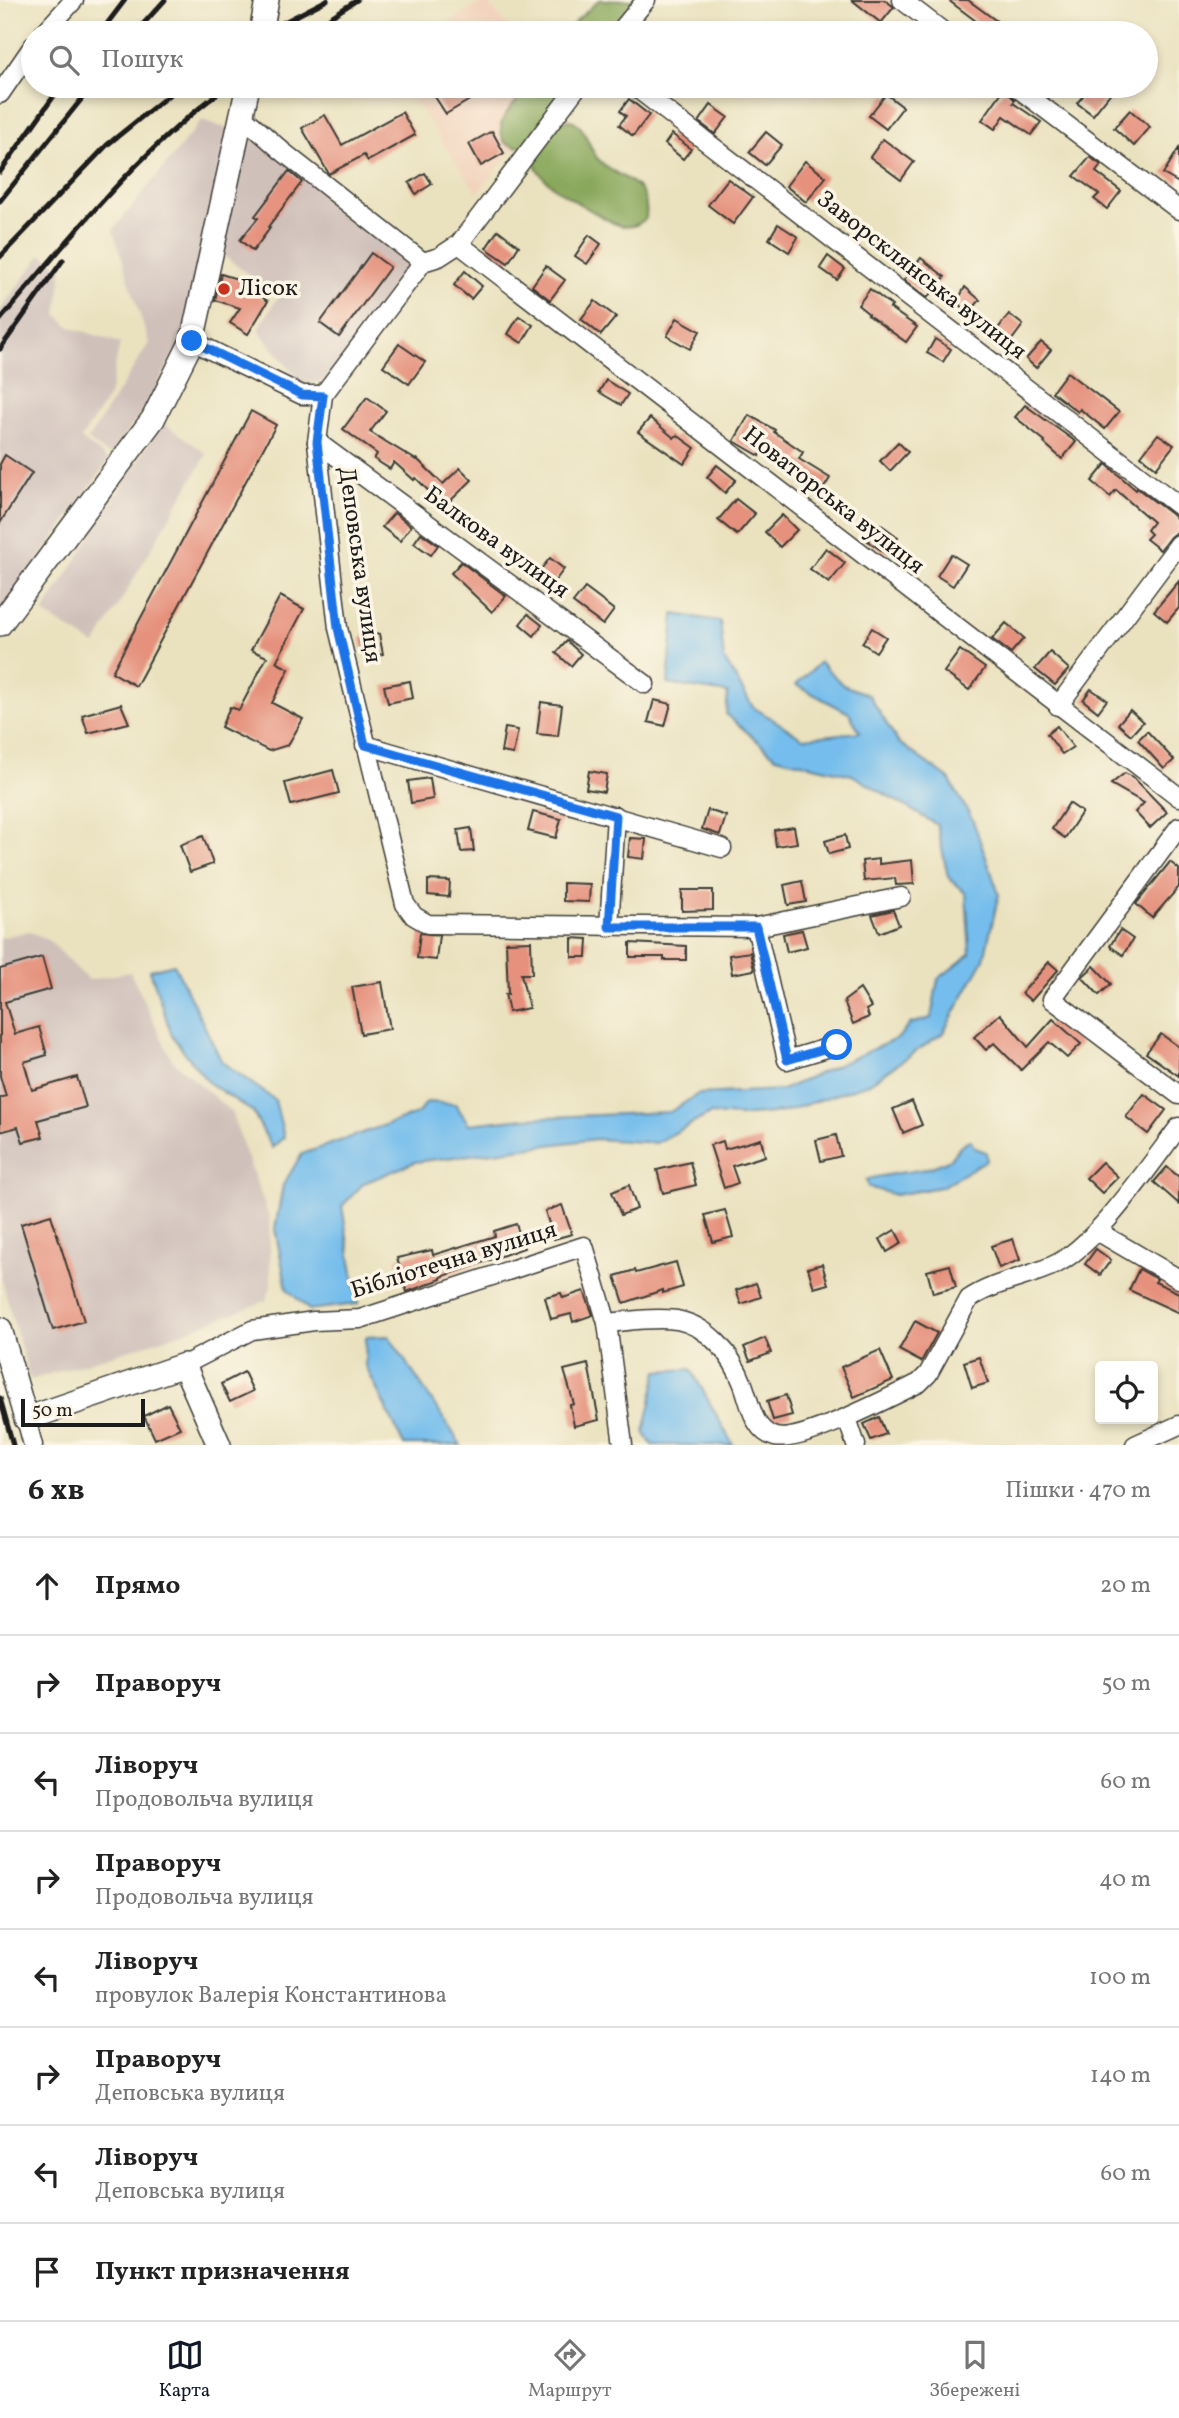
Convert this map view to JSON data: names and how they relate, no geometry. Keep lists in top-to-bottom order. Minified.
{"streets":{"street":["Заворсклянська вулиця","Новаторська вулиця","Балкова вулиця","Деповська вулиця","Бібліотечна вулиця"]},"crossings":[["Новаторська вулиця","Деповська вулиця"],["Балкова вулиця","Деповська вулиця"]],"places":["Лісок"],"scale_bar":"50 m","page":{"search":"Пошук","scale":"50 m","heading":["6 хв","Пішки · 470 m"],"list":[["Прямо","20 m"],["Праворуч","50 m"],["Ліворуч","Продовольча вулиця","60 m"],["Праворуч","Продовольча вулиця","40 m"],["Ліворуч","провулок Валерія Константинова","100 m"],["Праворуч","Деповська вулиця","140 m"],["Ліворуч","Деповська вулиця","60 m"],"Пункт призначення"],"nav":["Карта","Маршрут","Збережені"]}}
